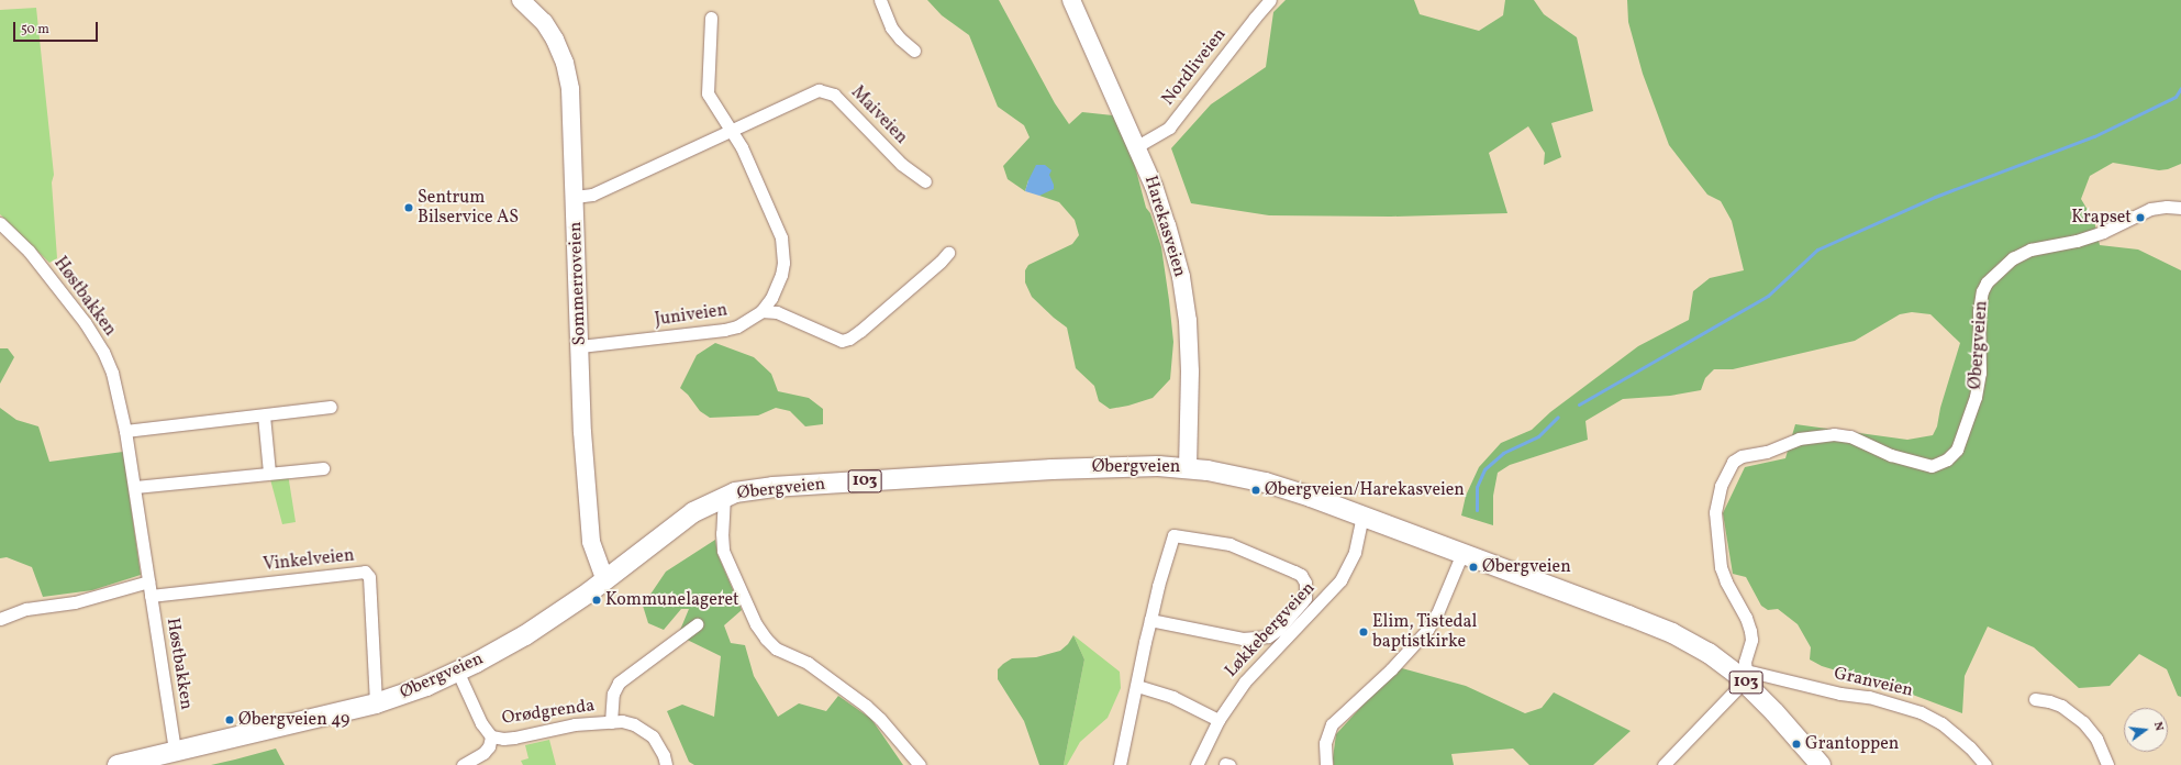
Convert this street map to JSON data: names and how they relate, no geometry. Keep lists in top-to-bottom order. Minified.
{"streets":{"main road":["Øbergveien","103"],"street":["Nordliveien","Maiveien","Harekasveien","Sommerroveien","Høstbakken","Juniveien","Vinkelveien","Løkkebergveien","Granveien","Orødgrenda"]},"crossings":[["Nordliveien","Harekasveien"],["Maiveien","Sommerroveien"],["Harekasveien","Øbergveien"],["Sommerroveien","Juniveien"],["Sommerroveien","Øbergveien"],["Høstbakken","Øbergveien"],["Høstbakken","Vinkelveien"],["Øbergveien","Vinkelveien"],["Øbergveien","Løkkebergveien"],["Øbergveien","Granveien"],["Øbergveien","Orødgrenda"]],"places":["Sentrum Bilservice AS","Krapset","Øbergveien/Harekasveien","Øbergveien","Kommunelageret","Elim, Tistedal baptistkirke","Øbergveien 49","Grantoppen"],"scale_bar":"50 m","north":"right"}
